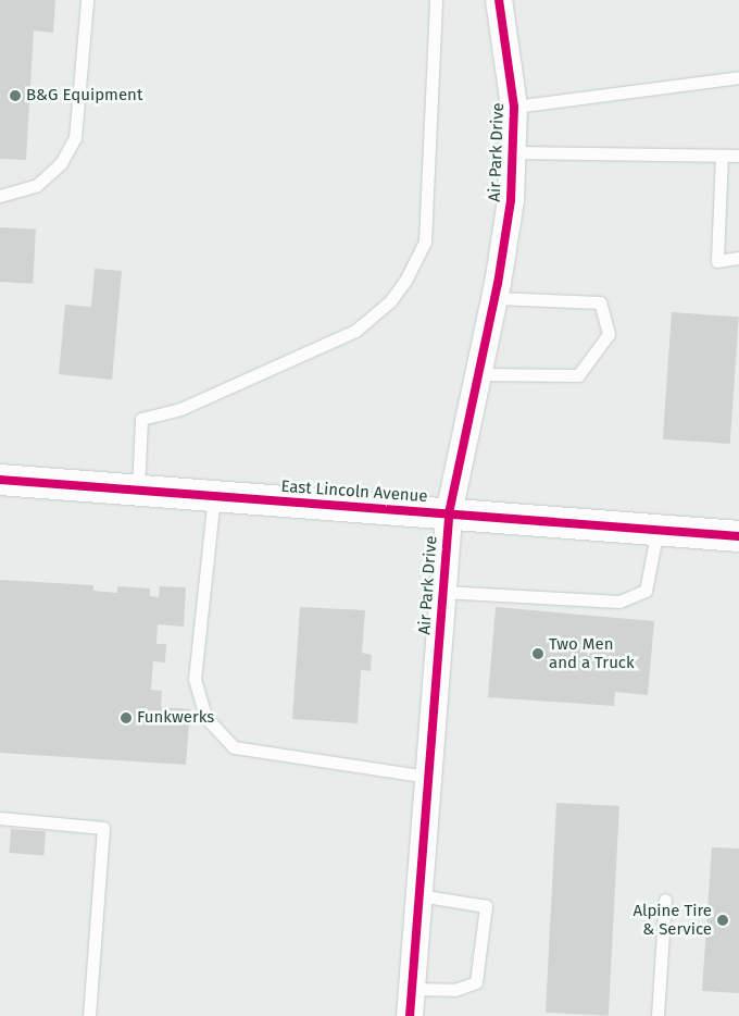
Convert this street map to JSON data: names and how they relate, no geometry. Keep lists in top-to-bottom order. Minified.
{"streets":{"street":["Air Park Drive","East Lincoln Avenue"]},"crossings":[["Air Park Drive","East Lincoln Avenue"]],"places":["B&G Equipment","Two Men and a Truck","Funkwerks","Alpine Tire & Service"]}
